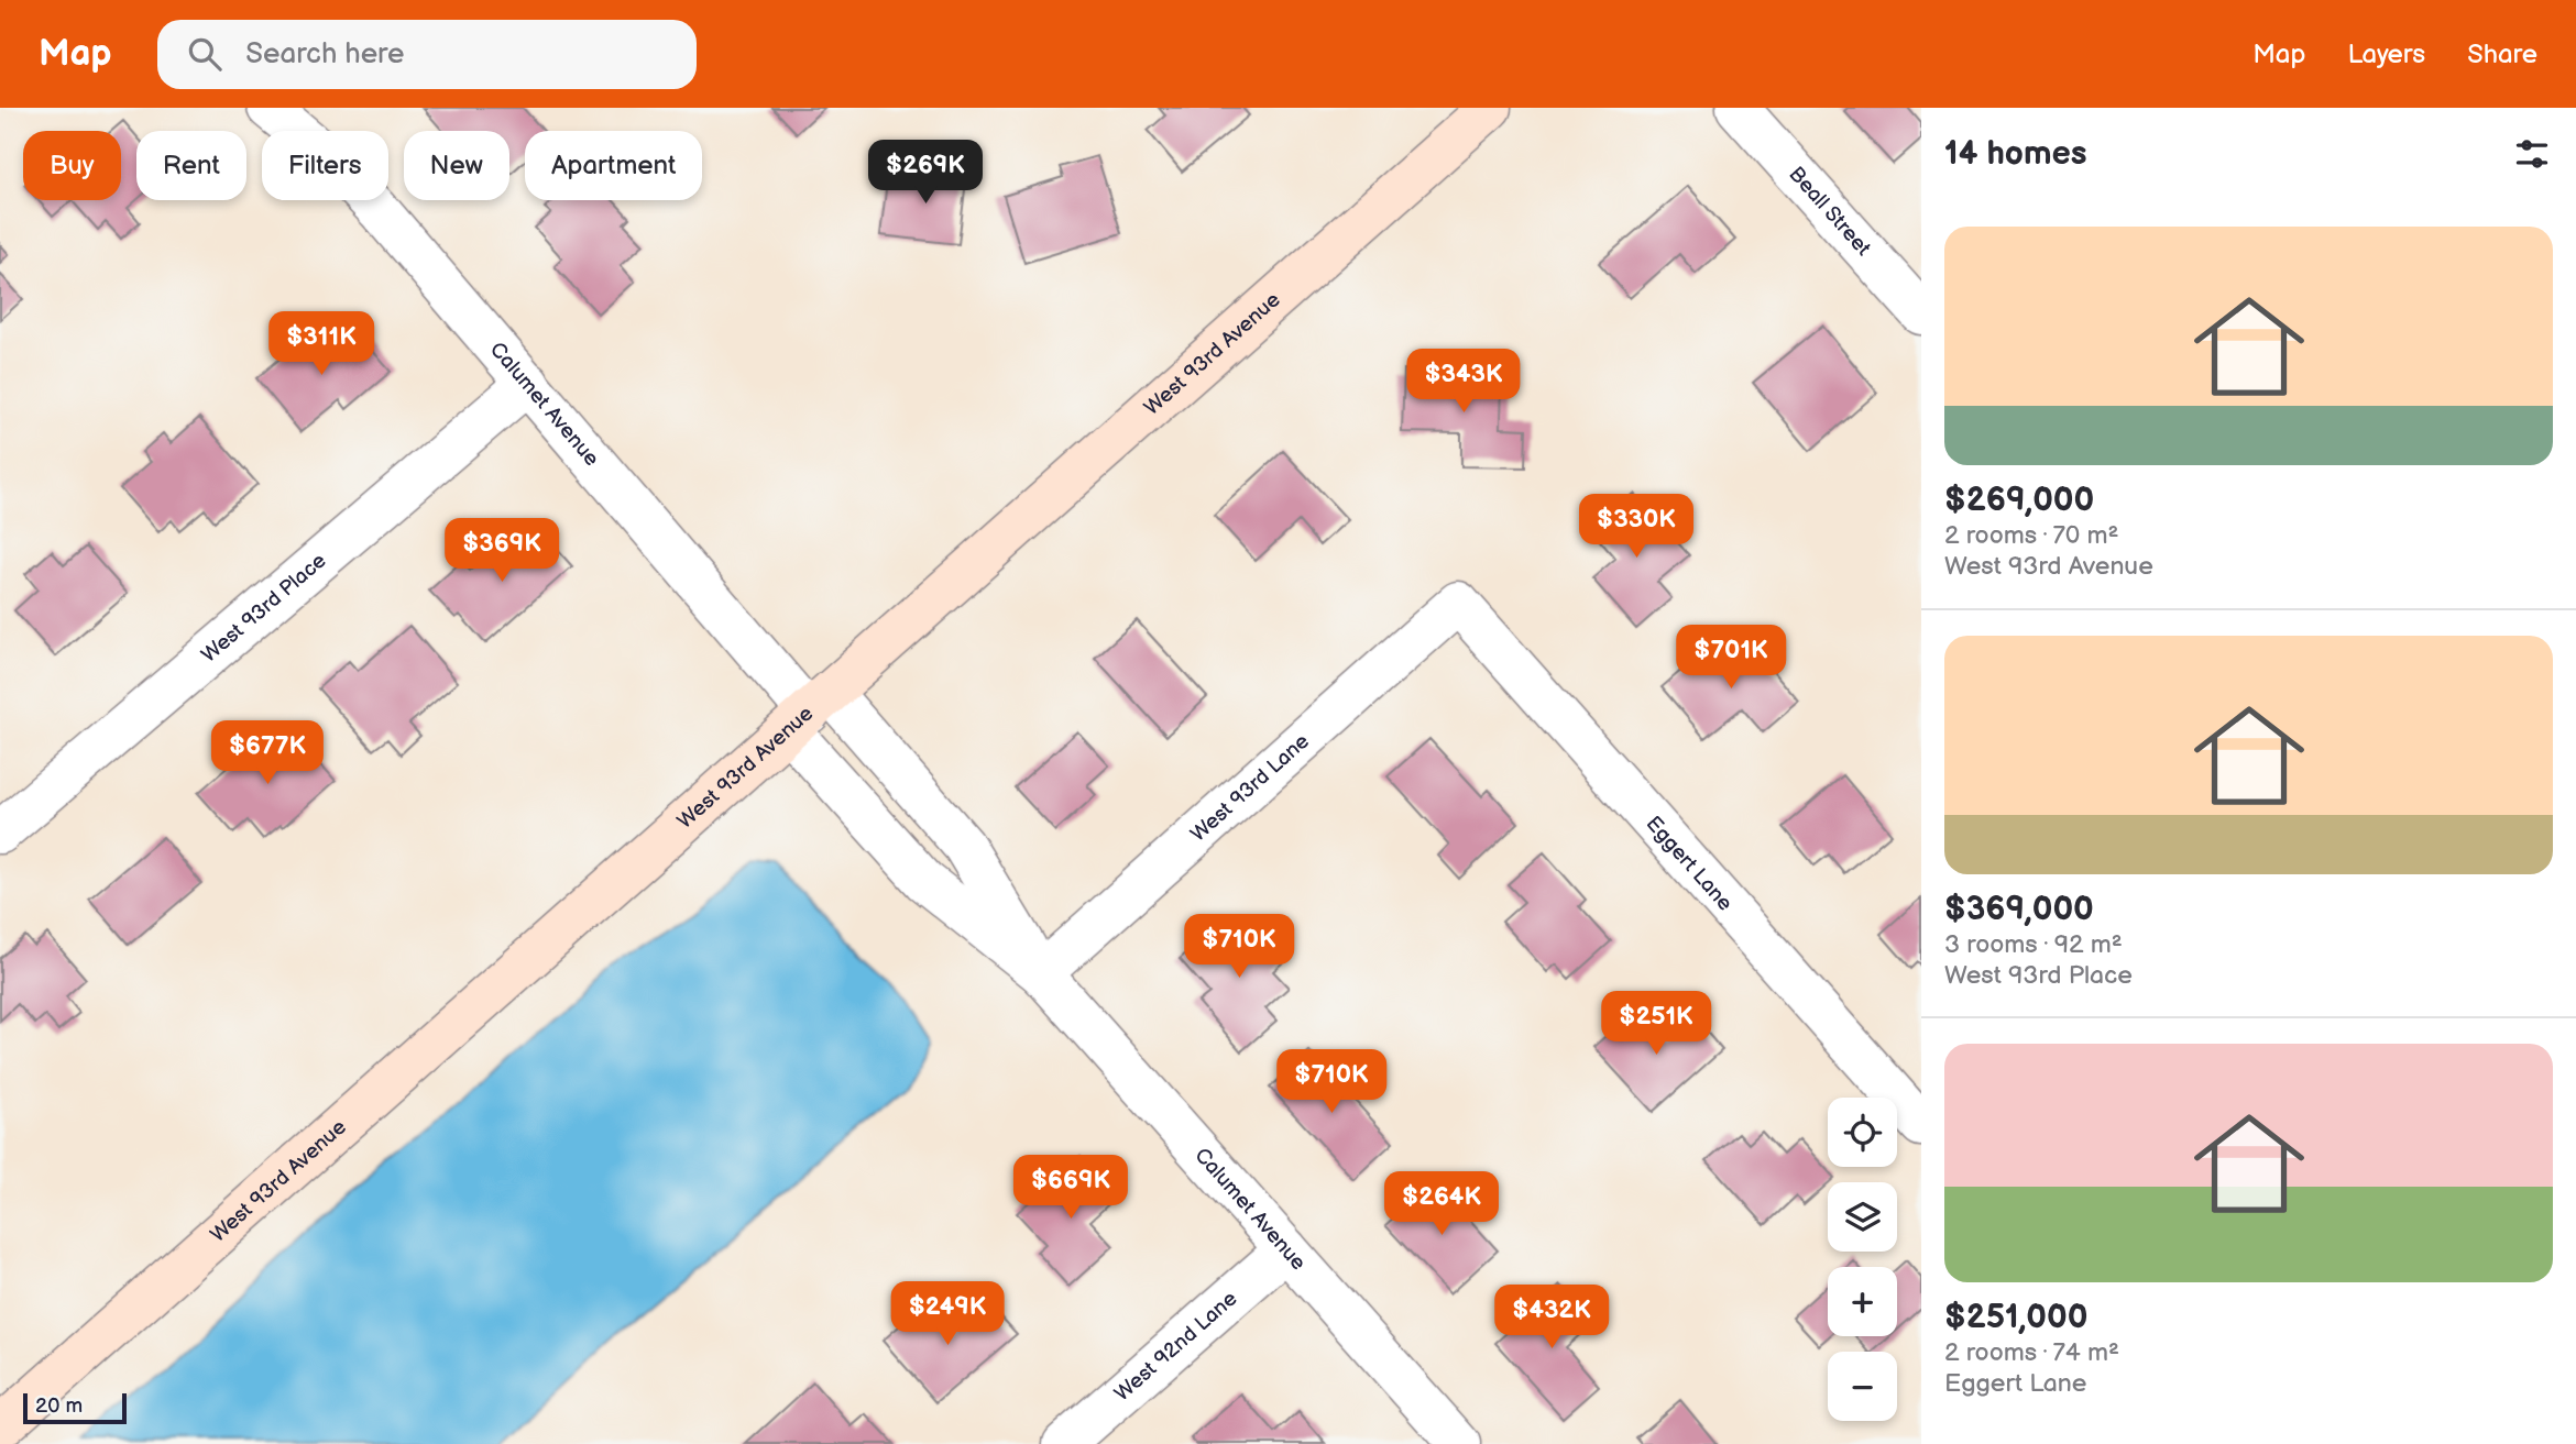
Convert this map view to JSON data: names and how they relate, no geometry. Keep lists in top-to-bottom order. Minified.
{"streets":{"street":["Beall Street","West 93rd Avenue","Calumet Avenue","West 93rd Place","West 93rd Lane","Eggert Lane","West 92nd Lane"]},"crossings":[["West 93rd Avenue","Calumet Avenue"],["Calumet Avenue","West 93rd Place"],["Calumet Avenue","West 93rd Lane"],["Calumet Avenue","West 92nd Lane"],["West 93rd Lane","Eggert Lane"]],"scale_bar":"20 m","page":{"header":"Map","search":"Search here","nav":["Map","Layers","Share"],"heading":"14 homes","chip":["Buy","Rent","Filters","New","Apartment"],"price":["$269K","$311K","$343K","$330K","$369K","$701K","$677K","$710K","$251K","$710K","$669K","$264K","$249K","$432K"],"list":[{"name":"$269,000","note":"2 rooms · 70 m² · West 93rd Avenue"},{"name":"$369,000","note":"3 rooms · 92 m² · West 93rd Place"},{"name":"$251,000","note":"2 rooms · 74 m² · Eggert Lane"}],"map_buttons":["+","−"],"scale":"20 m"}}
